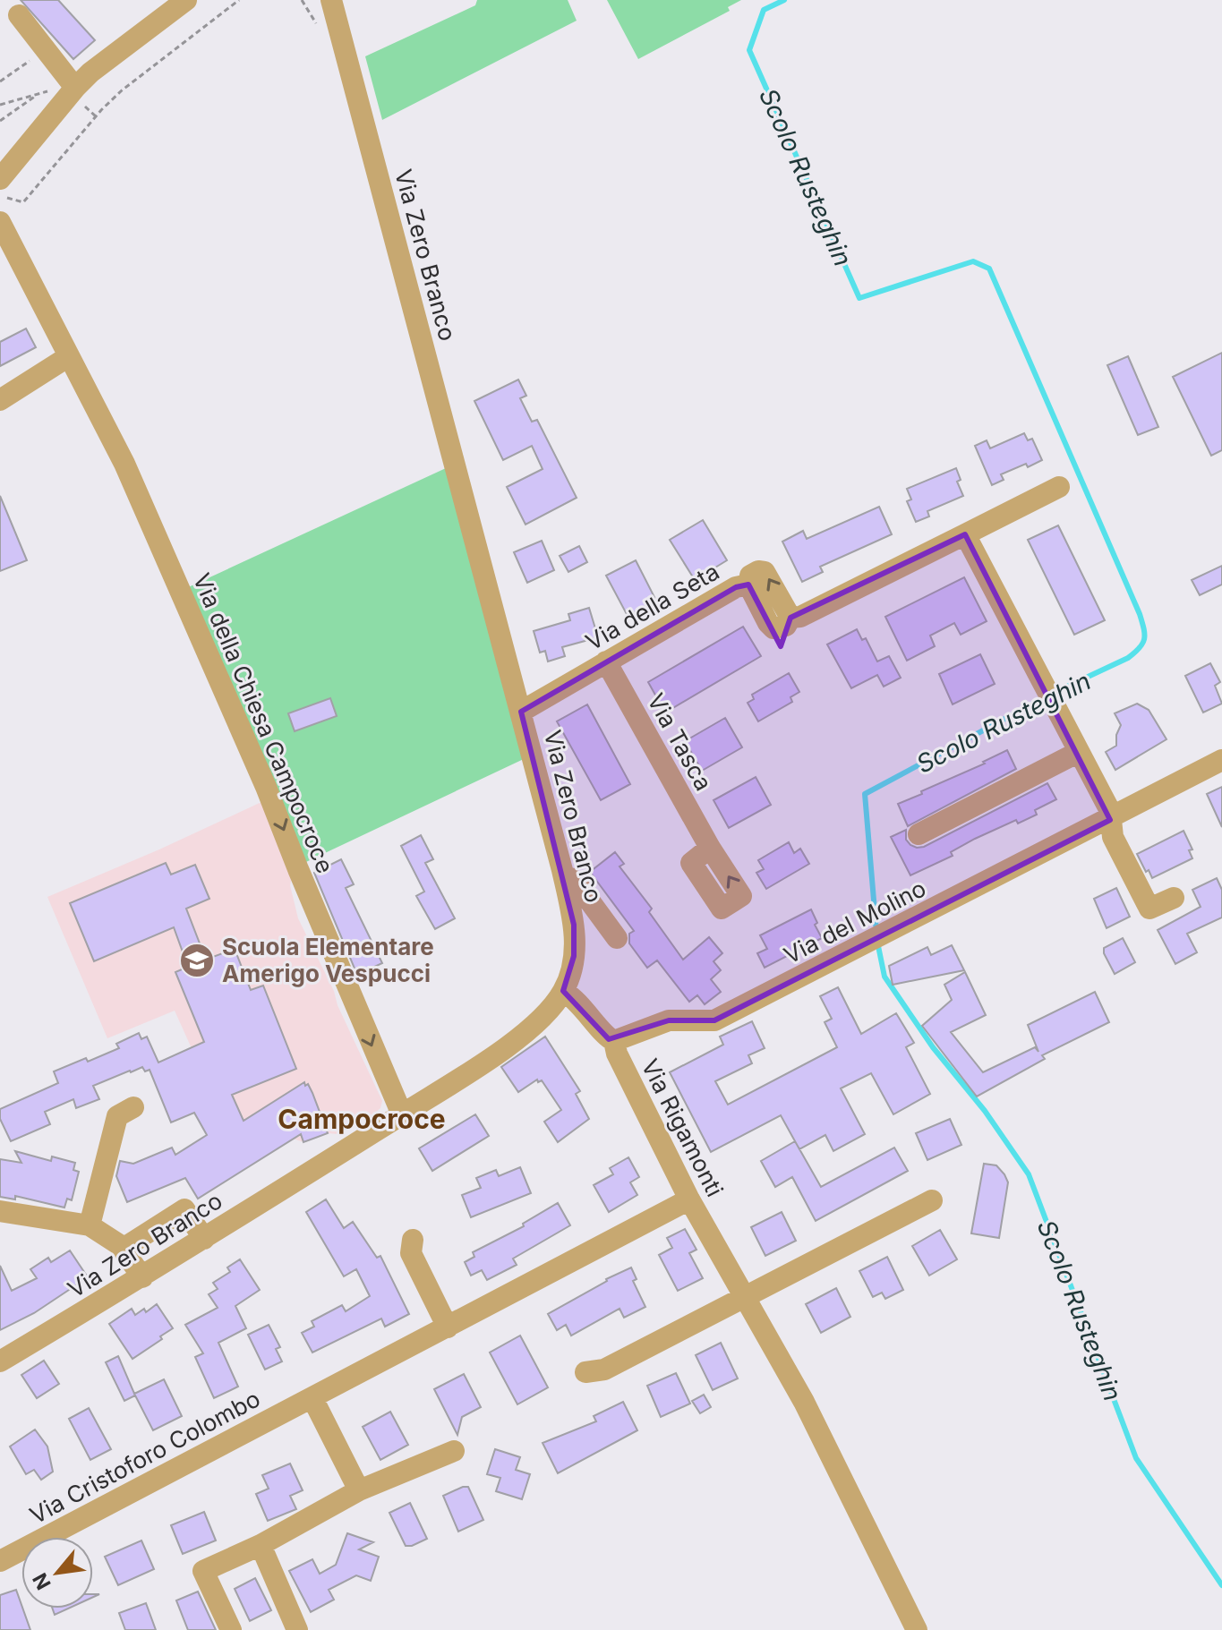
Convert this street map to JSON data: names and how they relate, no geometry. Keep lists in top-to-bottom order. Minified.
{"streets":{"street":["Via Zero Branco","Via della Seta","Via della Chiesa Campocroce","Via Tasca","Via del Molino","Via Rigamonti","Via Cristoforo Colombo"]},"crossings":[["Via Zero Branco","Via della Seta"],["Via Zero Branco","Via della Chiesa Campocroce"],["Via Zero Branco","Via Rigamonti"],["Via della Seta","Via Tasca"],["Via del Molino","Via Rigamonti"],["Via Rigamonti","Via Cristoforo Colombo"]],"one_way":["Via della Chiesa Campocroce"],"districts":["Campocroce"],"water":["Scolo Rusteghin"],"places":{"school or university":["Scuola Elementare Amerigo Vespucci"]},"north":"bottom left"}
